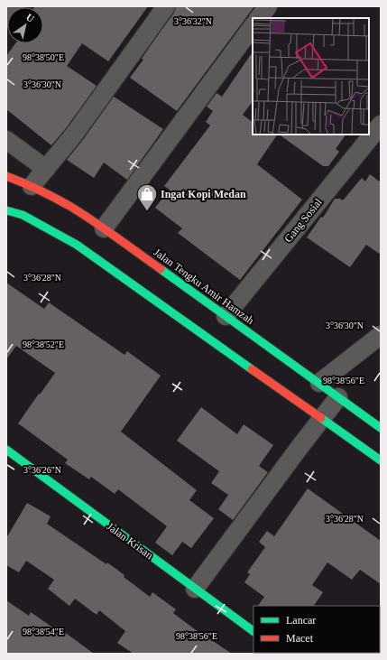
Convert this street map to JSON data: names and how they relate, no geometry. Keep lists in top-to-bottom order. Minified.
{"streets":{"main road":["Jalan Tengku Amir Hamzah","Jalan Krisan"],"street":["Gang Sosial"]},"crossings":[["Gang Sosial","Jalan Tengku Amir Hamzah"]],"places":{"shop":["Ingat Kopi Medan"]},"legend":["Lancar","Macet"],"north":"top right","coordinates":["3°36'32\"N","98°38'50\"E","3°36'30\"N","3°36'28\"N","98°38'52\"E","98°38'56\"E","3°36'26\"N","98°38'54\"E"]}
